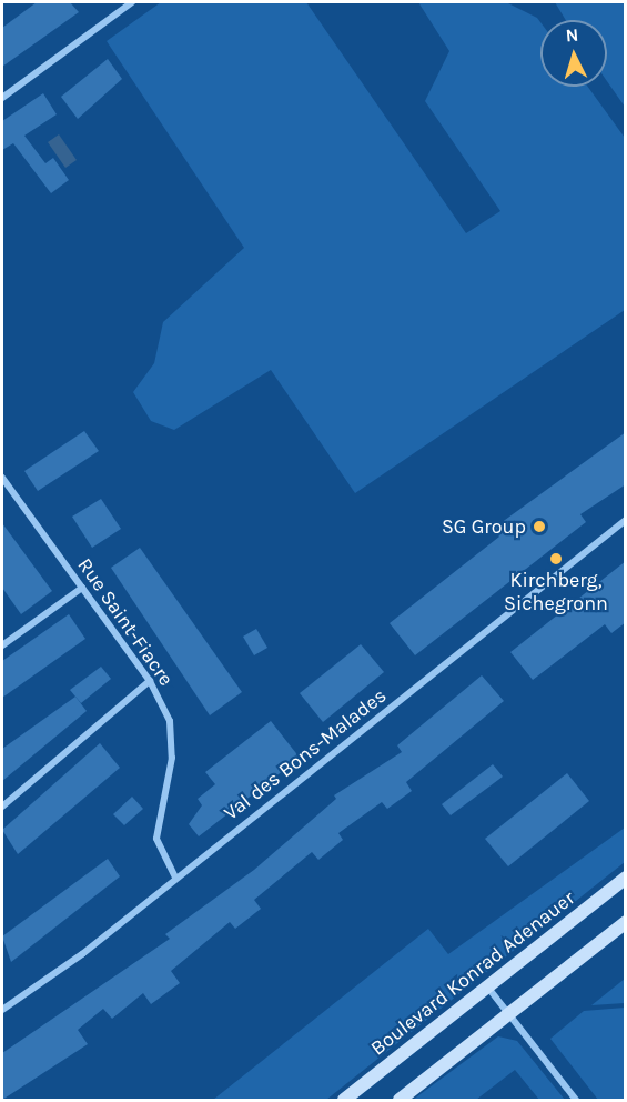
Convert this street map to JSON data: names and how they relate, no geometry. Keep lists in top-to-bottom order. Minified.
{"streets":{"main road":["Boulevard Konrad Adenauer"],"street":["Rue Saint-Fiacre","Val des Bons-Malades"]},"crossings":[["Rue Saint-Fiacre","Val des Bons-Malades"]],"places":["SG Group","Kirchberg, Sichegronn"],"north":"top"}
